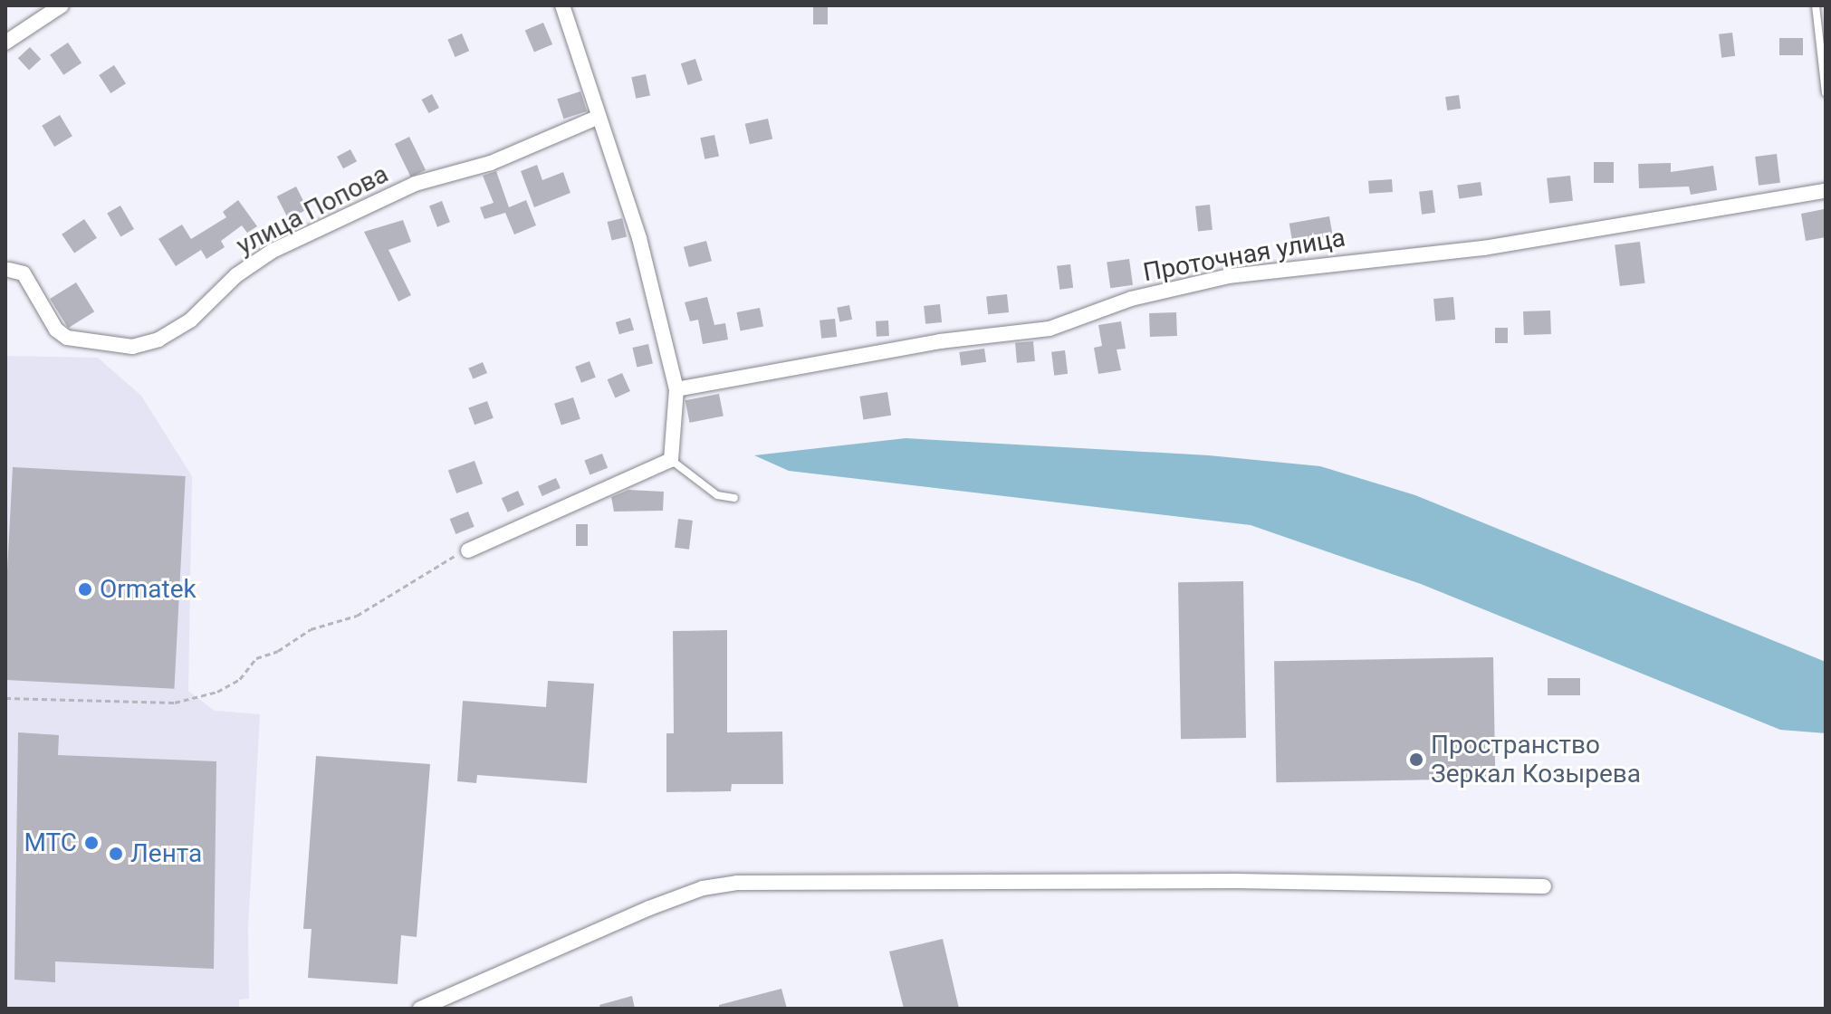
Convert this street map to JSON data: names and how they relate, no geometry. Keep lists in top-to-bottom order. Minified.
{"streets":{"street":["улица Попова","Проточная улица"]},"places":["Ormatek","Пространство Зеркал Козырева","МТС","Лента"]}
